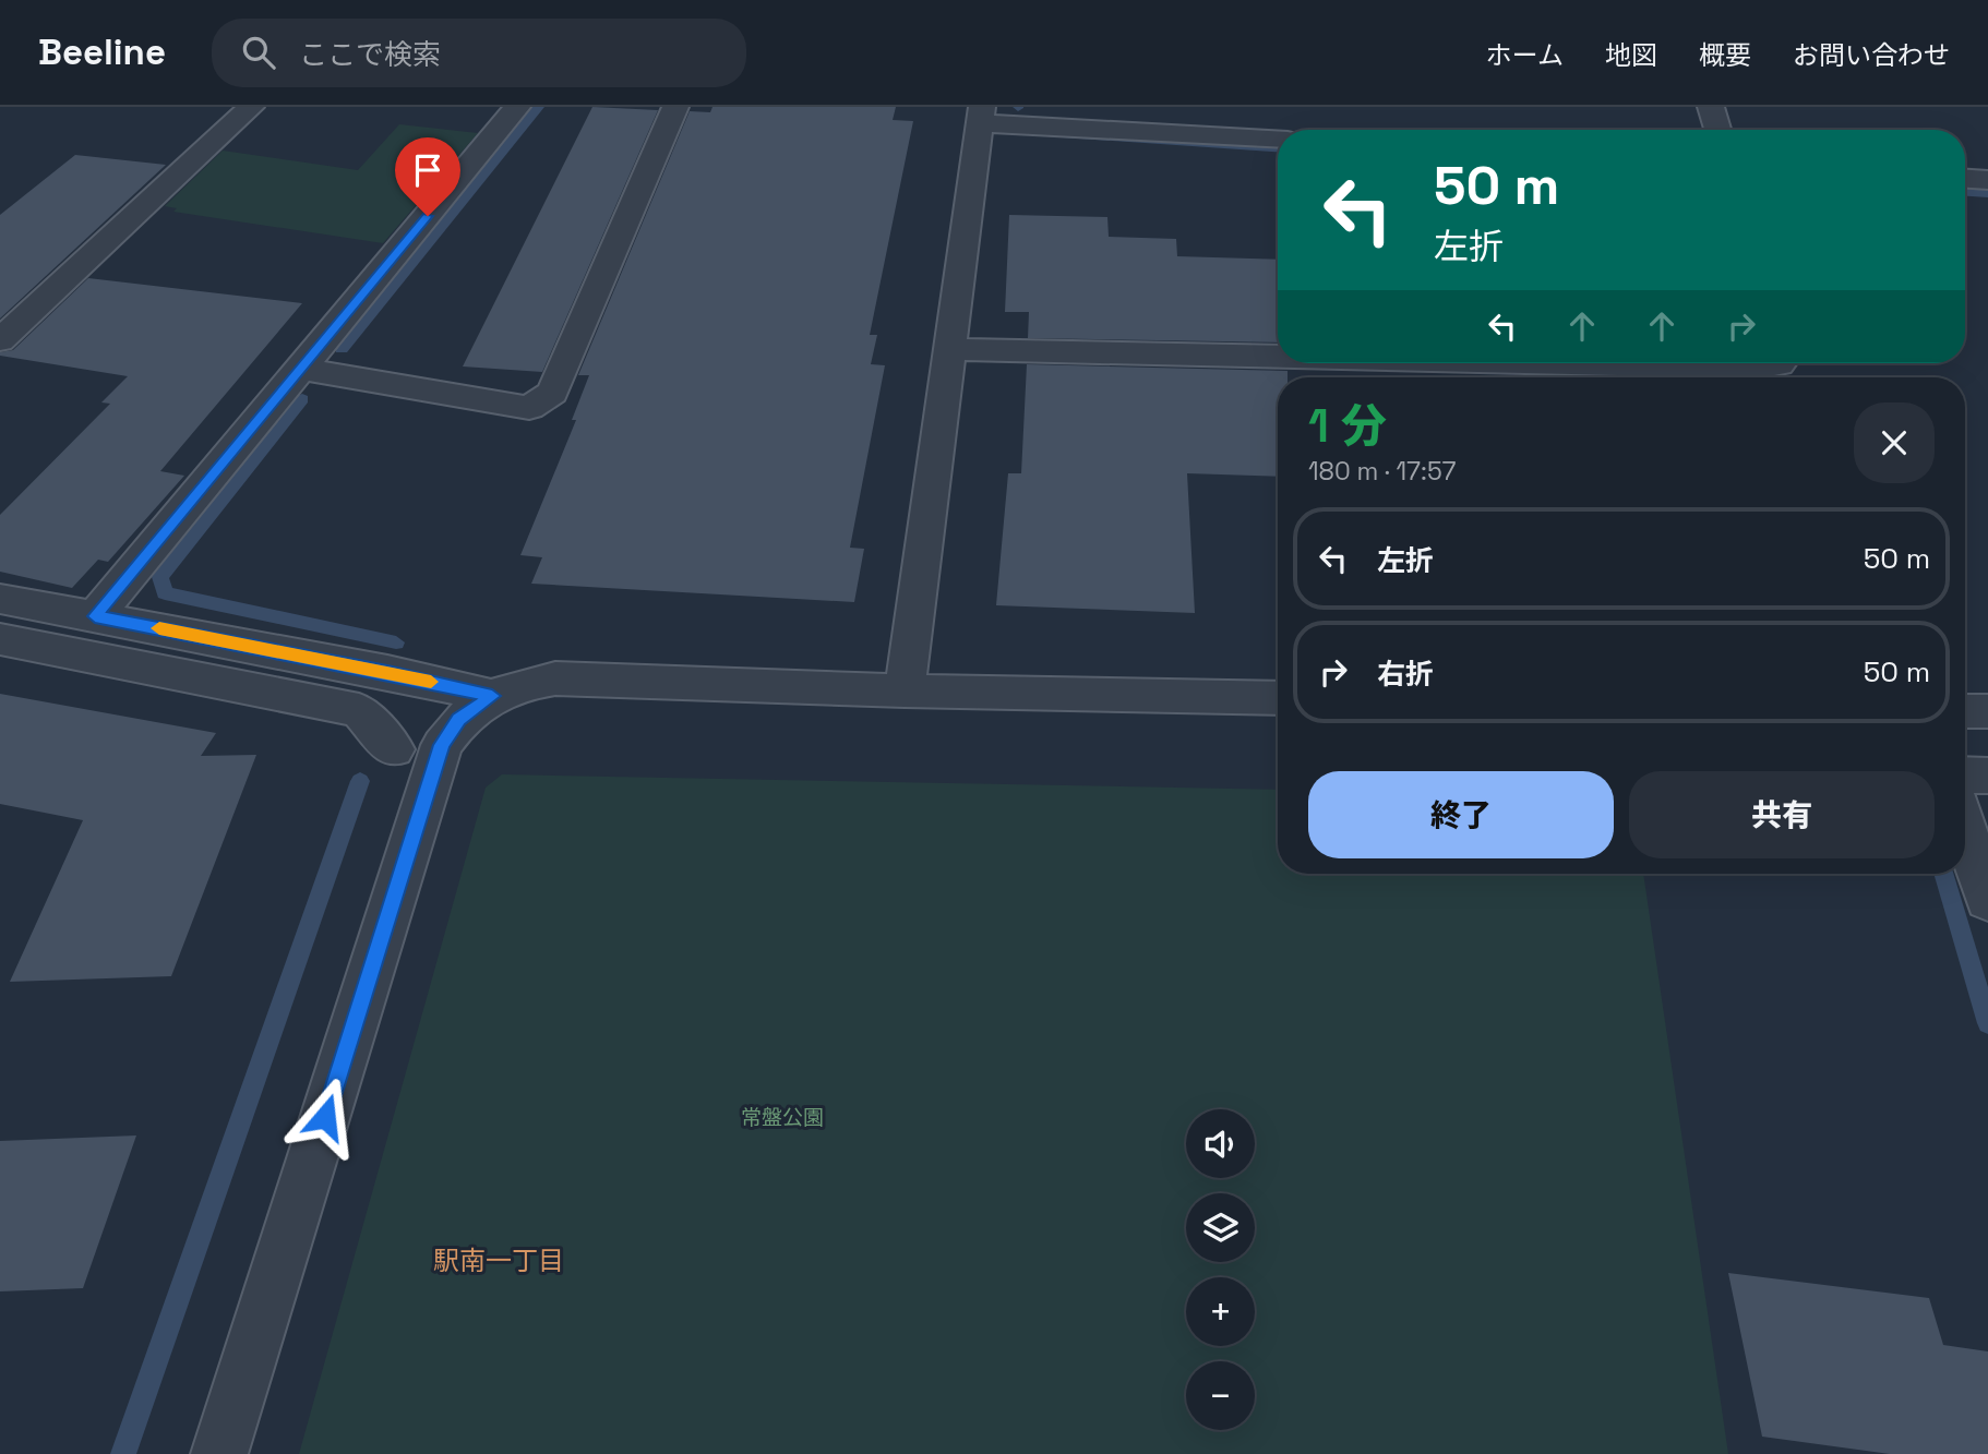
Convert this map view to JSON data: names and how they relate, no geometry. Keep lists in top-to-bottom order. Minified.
{"districts":["駅南一丁目"],"parks":["常盤公園"],"page":{"header":"Beeline","search":"ここで検索","nav":["ホーム","地図","概要","お問い合わせ"],"turn":["50 m","左折"],"heading":["1 分","180 m · 17:57"],"list":[{"name":"左折","value":"50 m"},{"name":"右折","value":"50 m"}],"buttons":["終了","共有"],"map_buttons":["+","−"]}}
